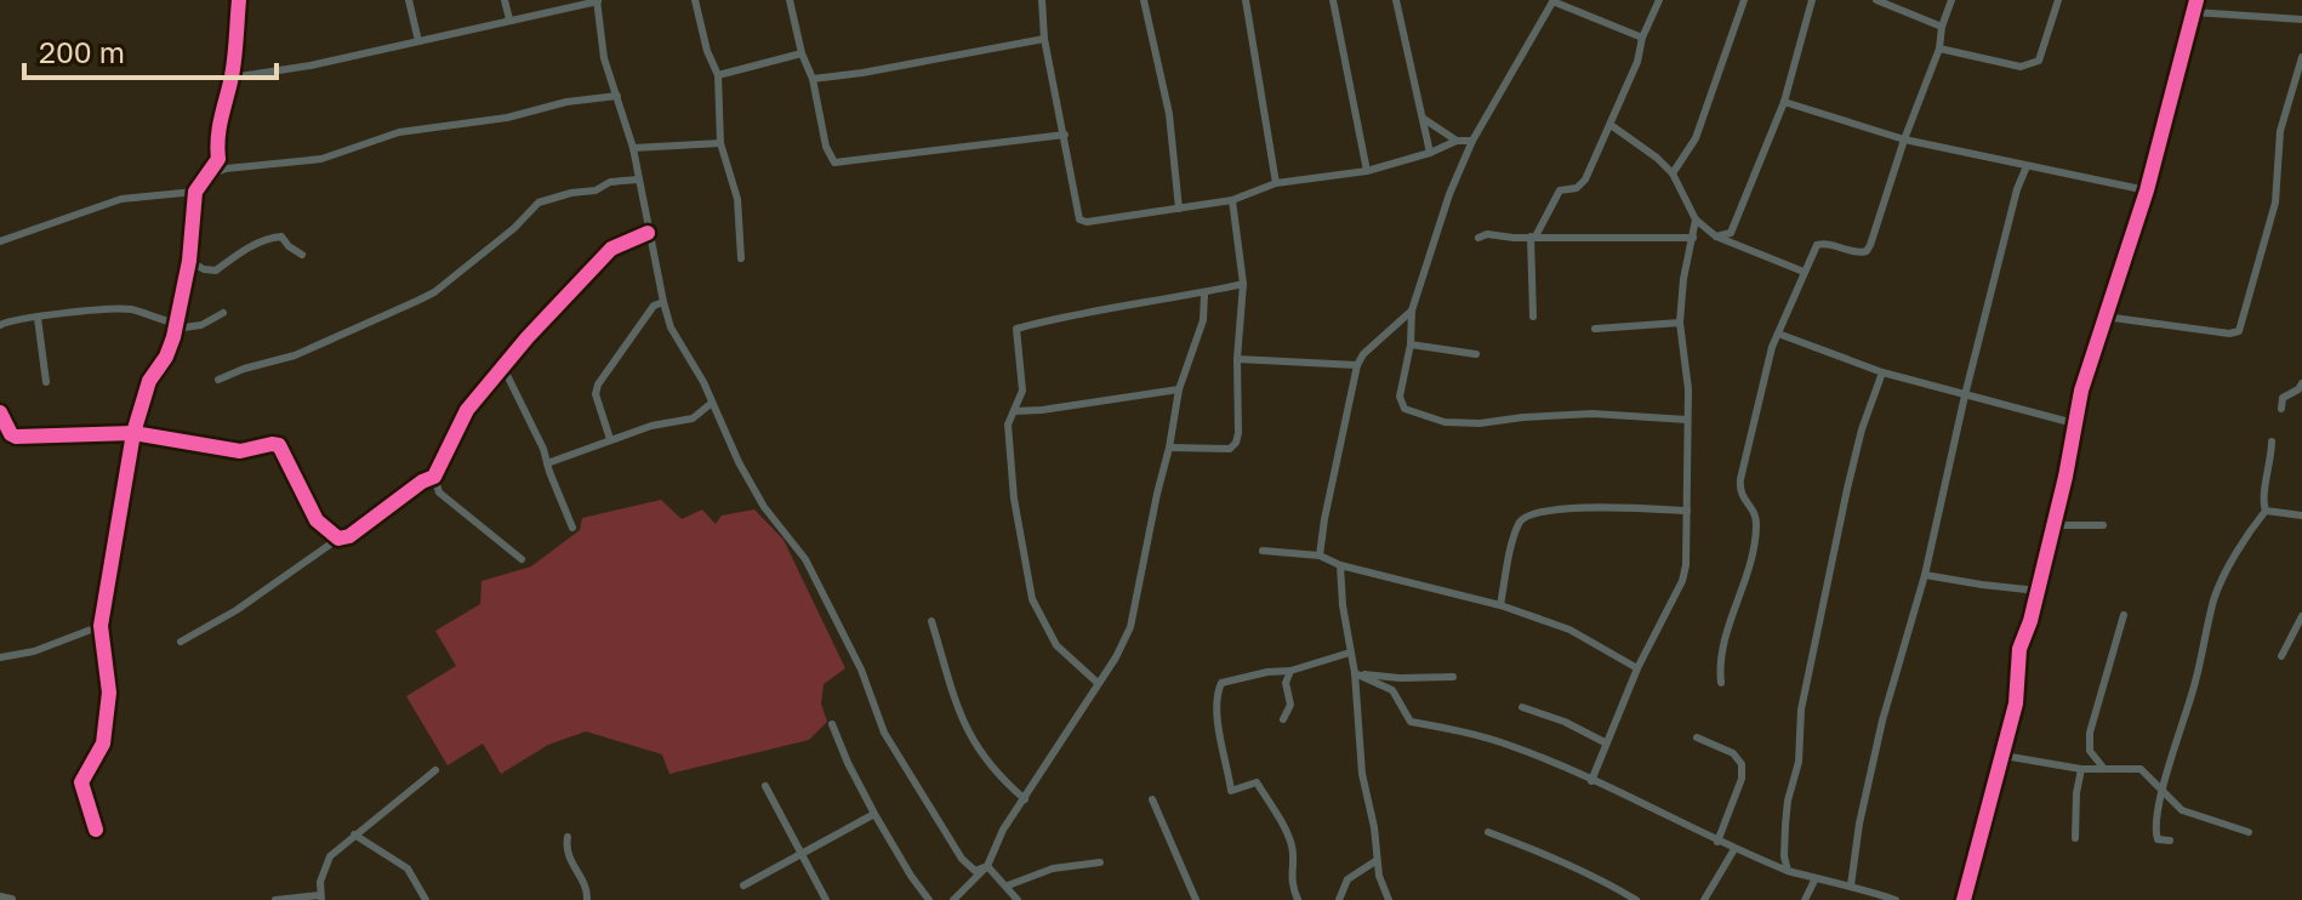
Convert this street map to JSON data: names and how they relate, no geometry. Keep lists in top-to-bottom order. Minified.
{"scale_bar":"200 m"}
